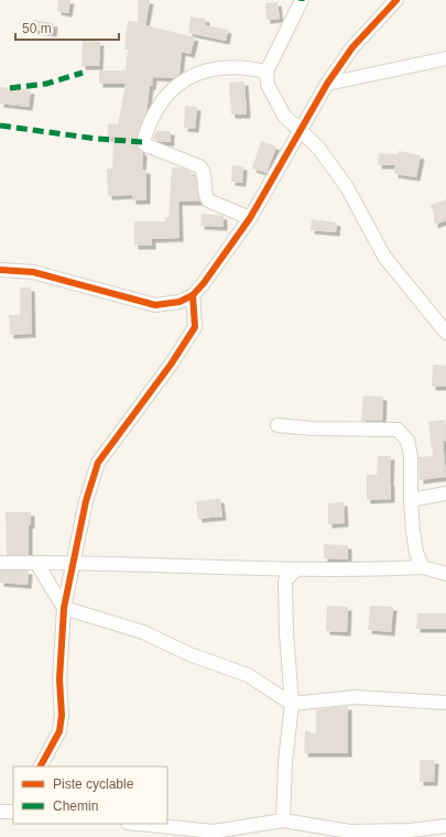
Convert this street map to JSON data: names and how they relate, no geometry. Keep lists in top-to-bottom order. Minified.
{"legend":["Piste cyclable","Chemin"],"scale_bar":"50 m"}
